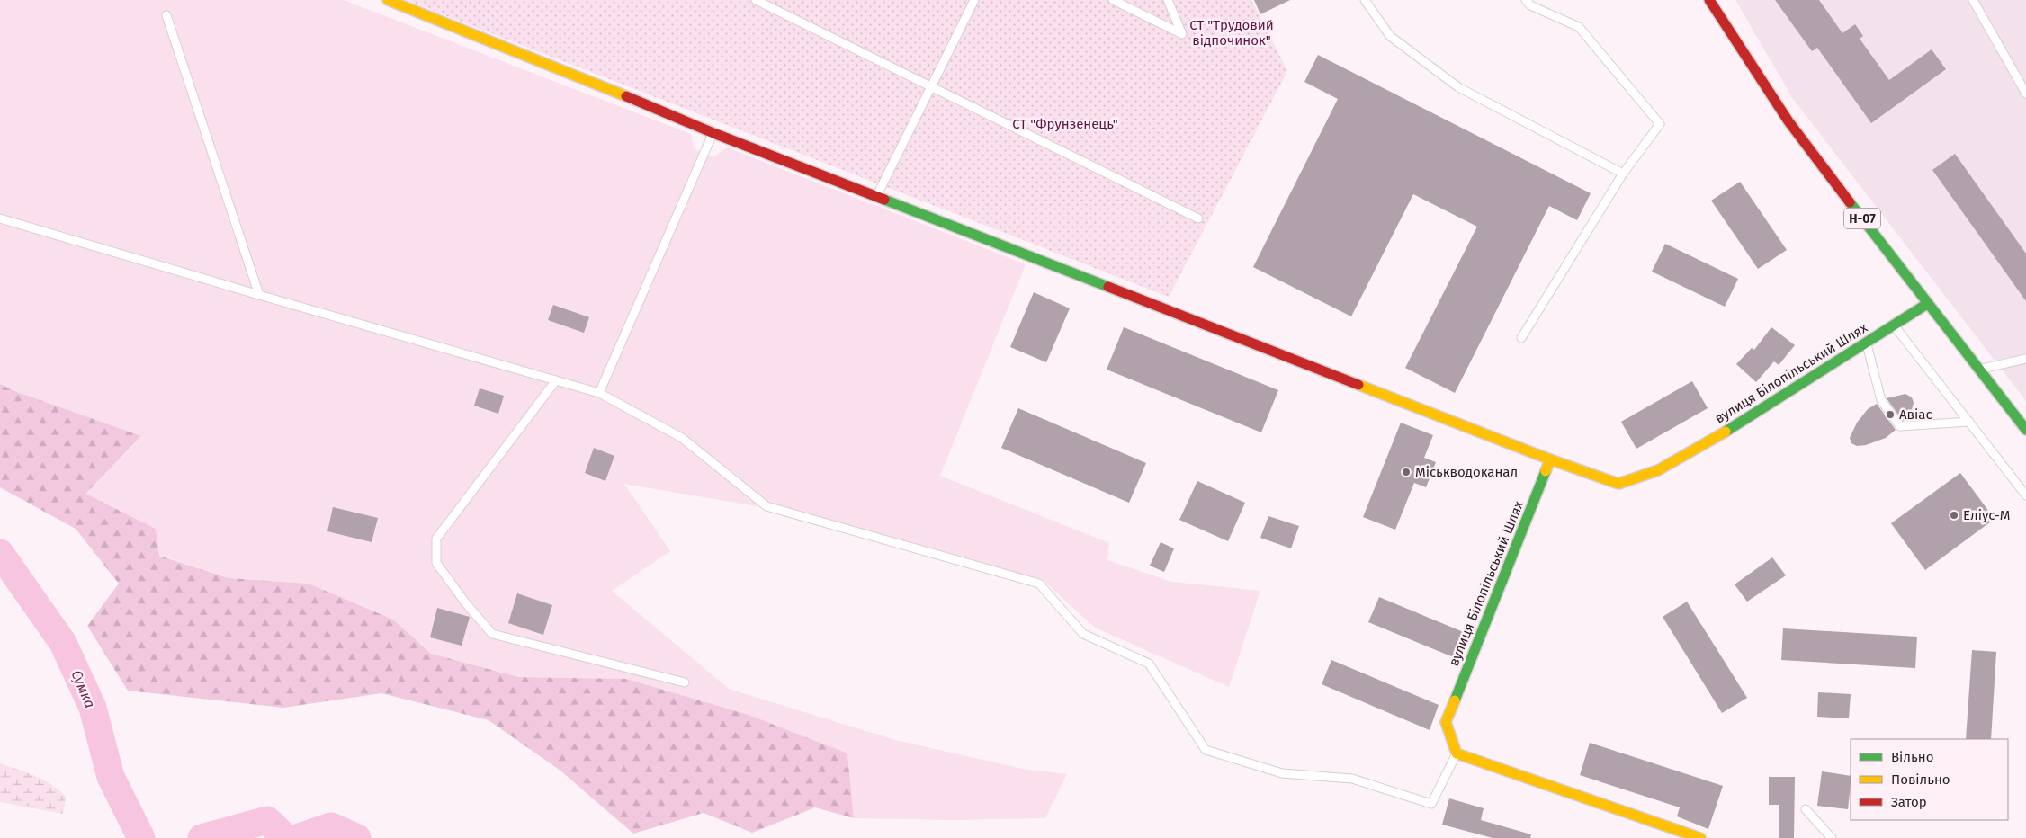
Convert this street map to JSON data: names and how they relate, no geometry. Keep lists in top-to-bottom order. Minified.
{"streets":{"street":["Н-07","вулиця Білопільський Шлях"]},"crossings":[["Н-07","вулиця Білопільський Шлях"]],"water":["Сумка"],"parks":["СТ \"Трудовий відпочинок\"","СТ \"Фрунзенець\""],"places":["Авіас","Міськводоканал","Еліус-М"],"legend":["Вільно","Повільно","Затор"]}
